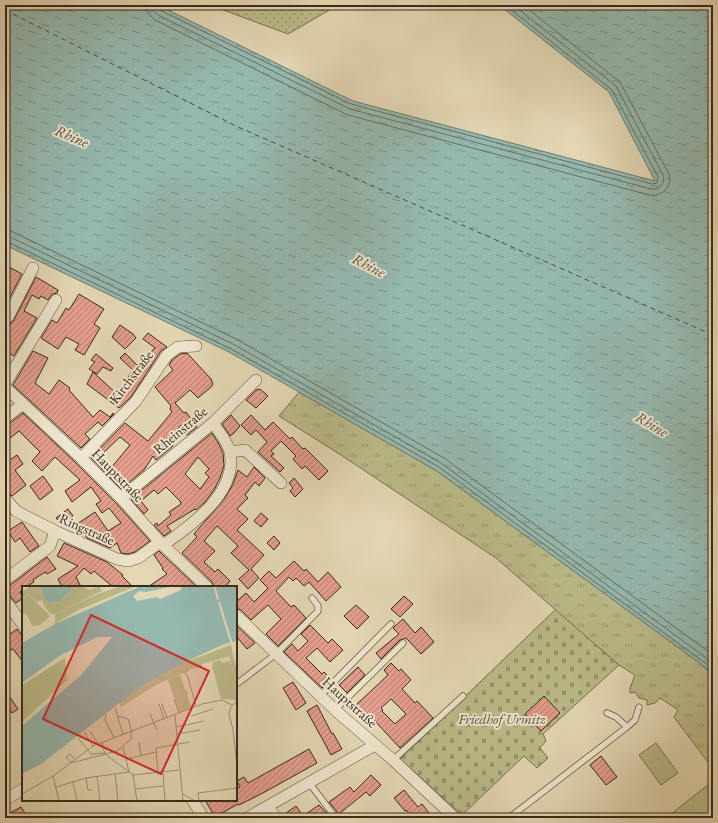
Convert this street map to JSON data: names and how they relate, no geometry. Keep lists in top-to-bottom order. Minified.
{"streets":{"street":["Kirchstraße","Rheinstraße","Hauptstraße","Ringstraße"]},"crossings":[["Kirchstraße","Hauptstraße"],["Rheinstraße","Hauptstraße"],["Hauptstraße","Ringstraße"]],"water":["Rhine"],"parks":["Friedhof Urmitz"]}
